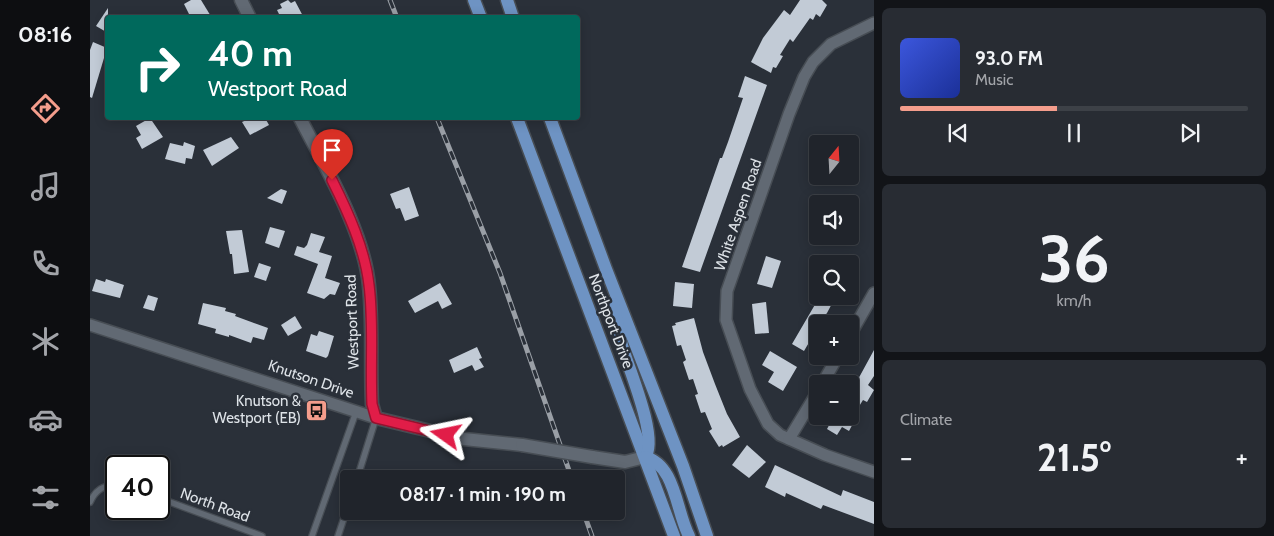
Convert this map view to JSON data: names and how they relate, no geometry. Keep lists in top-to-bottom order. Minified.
{"streets":{"main road":["Northport Drive"],"street":["White Aspen Road","Westport Road","Knutson Drive"],"lane":["North Road"]},"crossings":[["Northport Drive","Knutson Drive"],["Westport Road","Knutson Drive"]],"places":{"bus stop":["Knutson & Westport (EB)"]},"north":"top","page":{"tabs":"08:16","turn":["40 m","Westport Road"],"song":["93.0 FM","Music"],"map_buttons":["+","−"],"tile":[["36","km/h"],"Climate"],"heat":["−","21.5°","+"],"limit":"40","trip":"08:17 · 1 min · 190 m"}}
